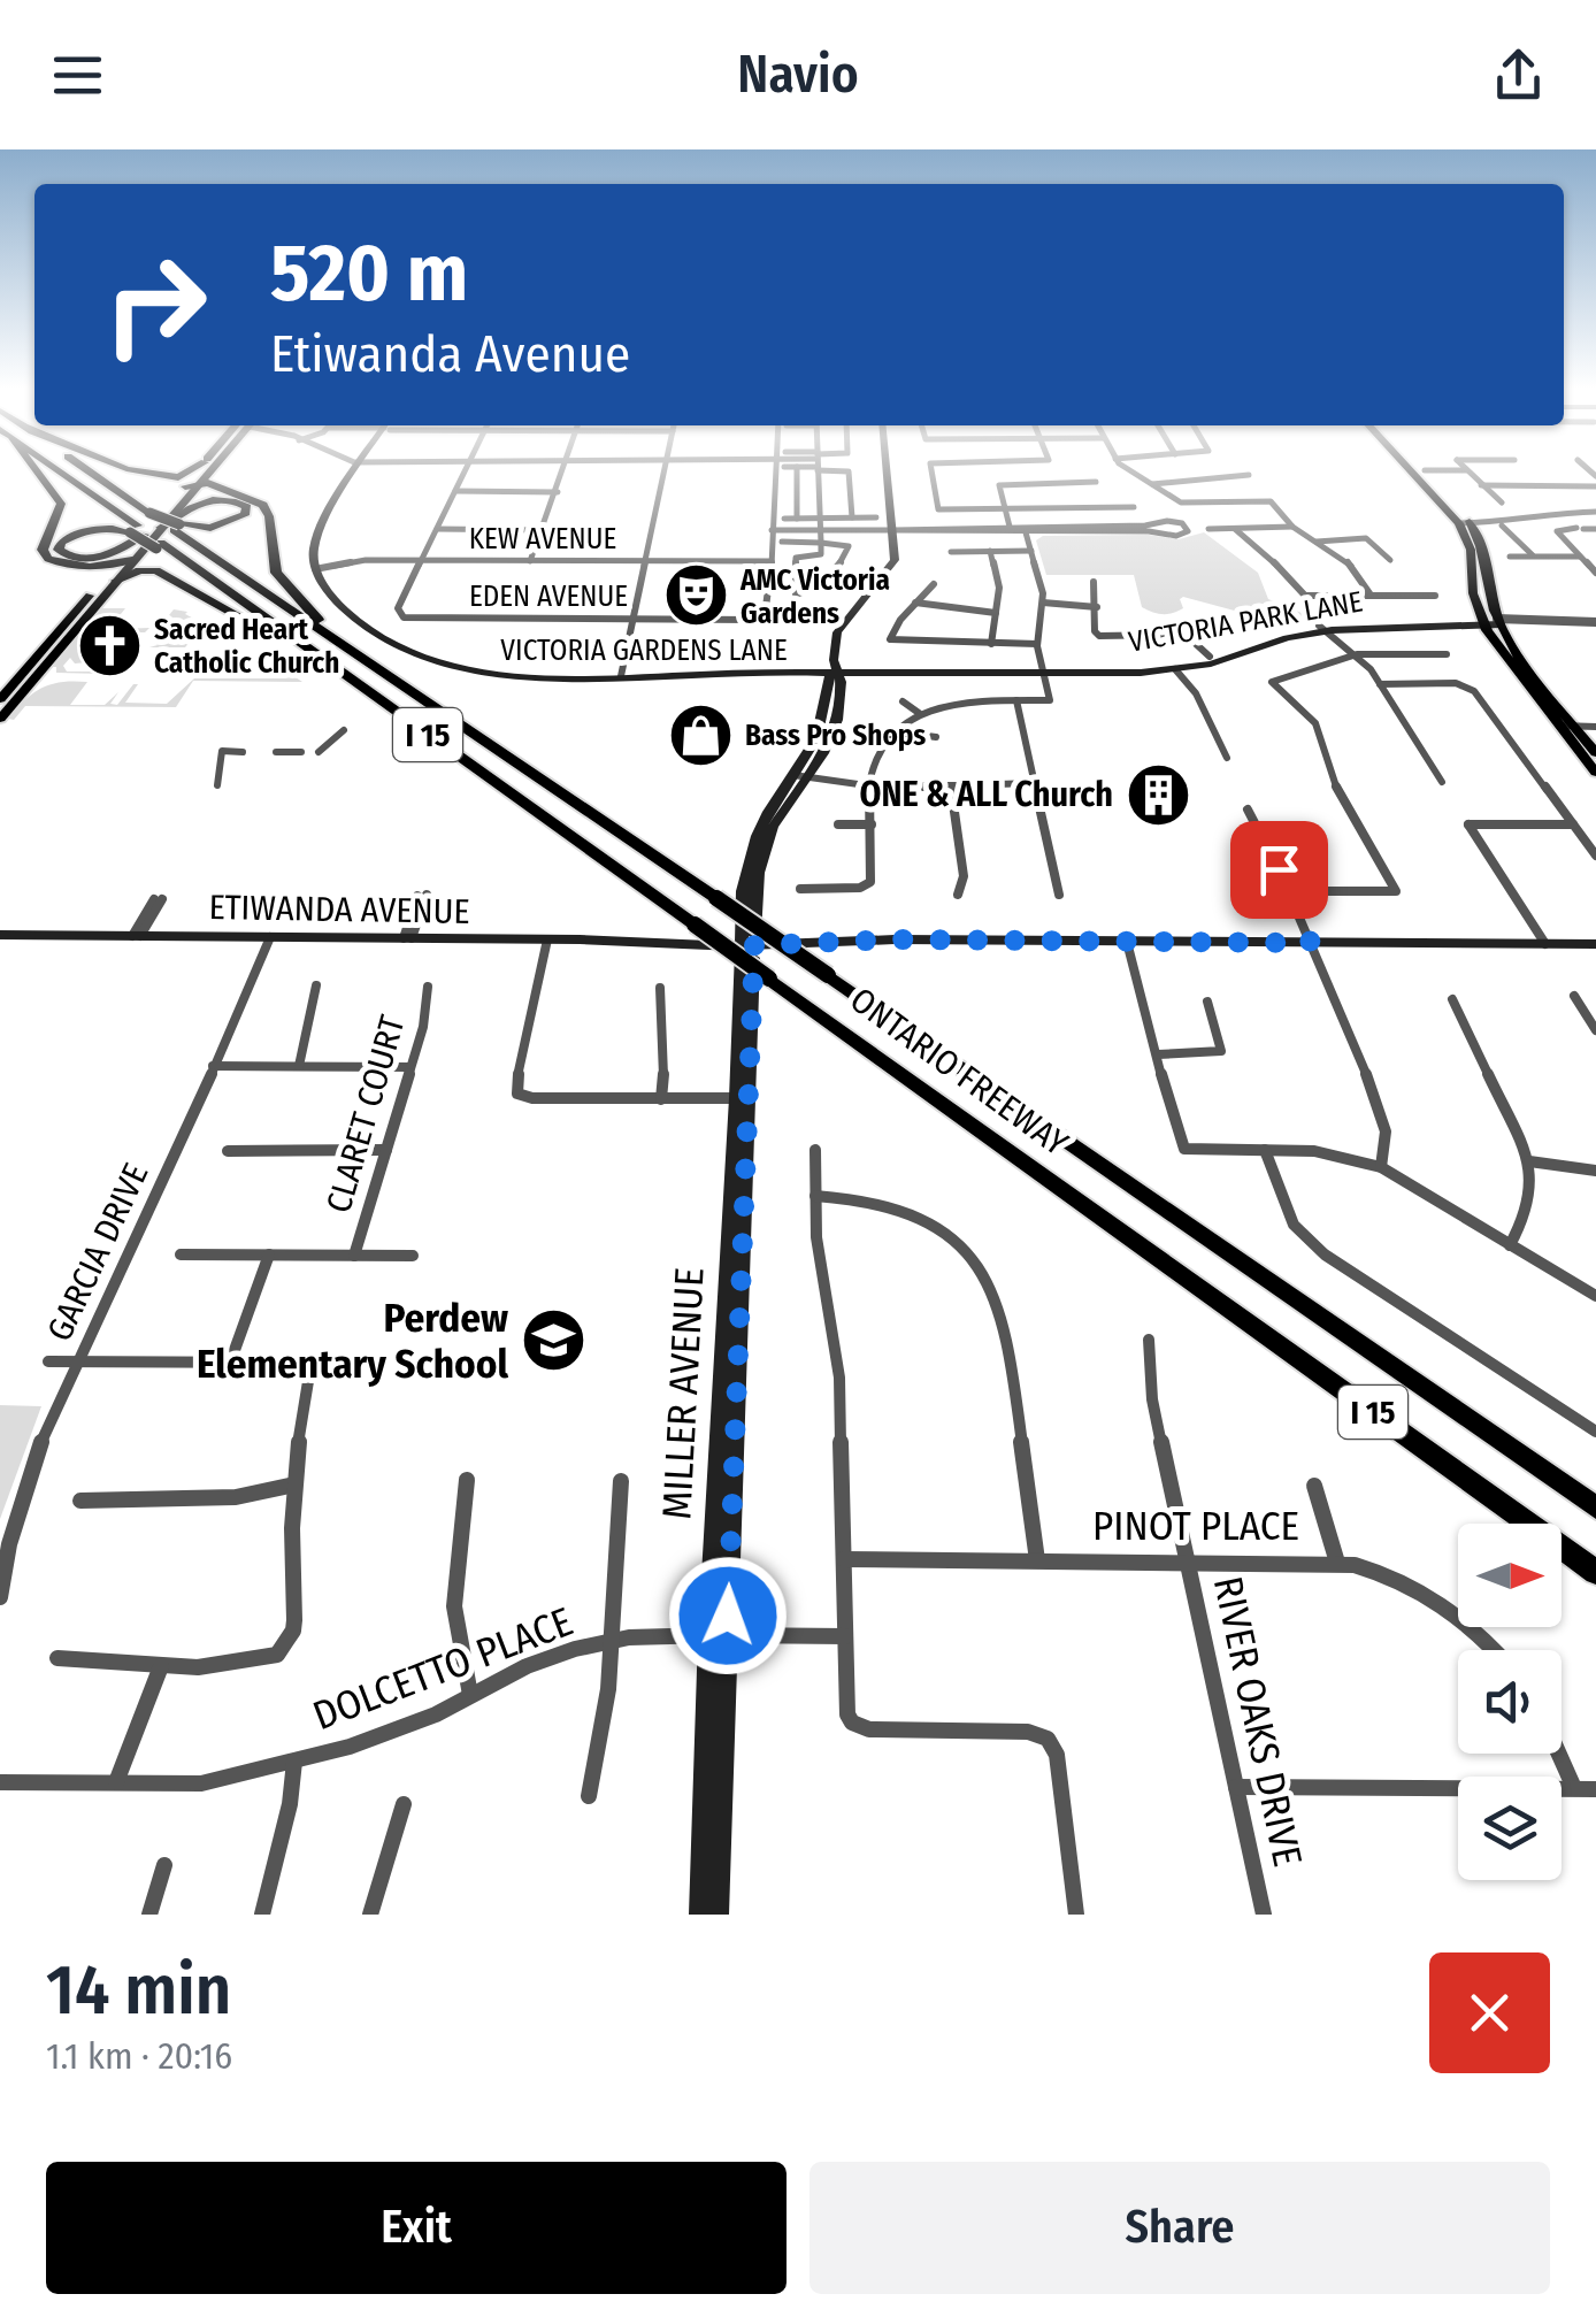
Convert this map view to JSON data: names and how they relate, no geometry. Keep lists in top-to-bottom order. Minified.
{"streets":{"highway":["I 15","ONTARIO FREEWAY"],"main road":["VICTORIA PARK LANE","VICTORIA GARDENS LANE","ETIWANDA AVENUE","MILLER AVENUE"],"street":["KEW AVENUE","EDEN AVENUE","CLARET COURT","GARCIA DRIVE","PINOT PLACE","DOLCETTO PLACE","RIVER OAKS DRIVE"]},"crossings":[["KEW AVENUE","VICTORIA GARDENS LANE"],["VICTORIA PARK LANE","VICTORIA GARDENS LANE"],["VICTORIA PARK LANE","MILLER AVENUE"],["VICTORIA GARDENS LANE","MILLER AVENUE"],["ETIWANDA AVENUE","GARCIA DRIVE"],["ETIWANDA AVENUE","MILLER AVENUE"],["MILLER AVENUE","DOLCETTO PLACE"],["PINOT PLACE","RIVER OAKS DRIVE"]],"places":{"theatre":["AMC Victoria Gardens"],"church":["Sacred Heart Catholic Church"],"shop":["Bass Pro Shops"],"building":["ONE & ALL Church"],"school or university":["Perdew Elementary School"]},"north":"right","page":{"header":"Navio","turn":["520 m","Etiwanda Avenue"],"heading":["14 min","1.1 km · 20:16"],"buttons":["Exit","Share"]}}
